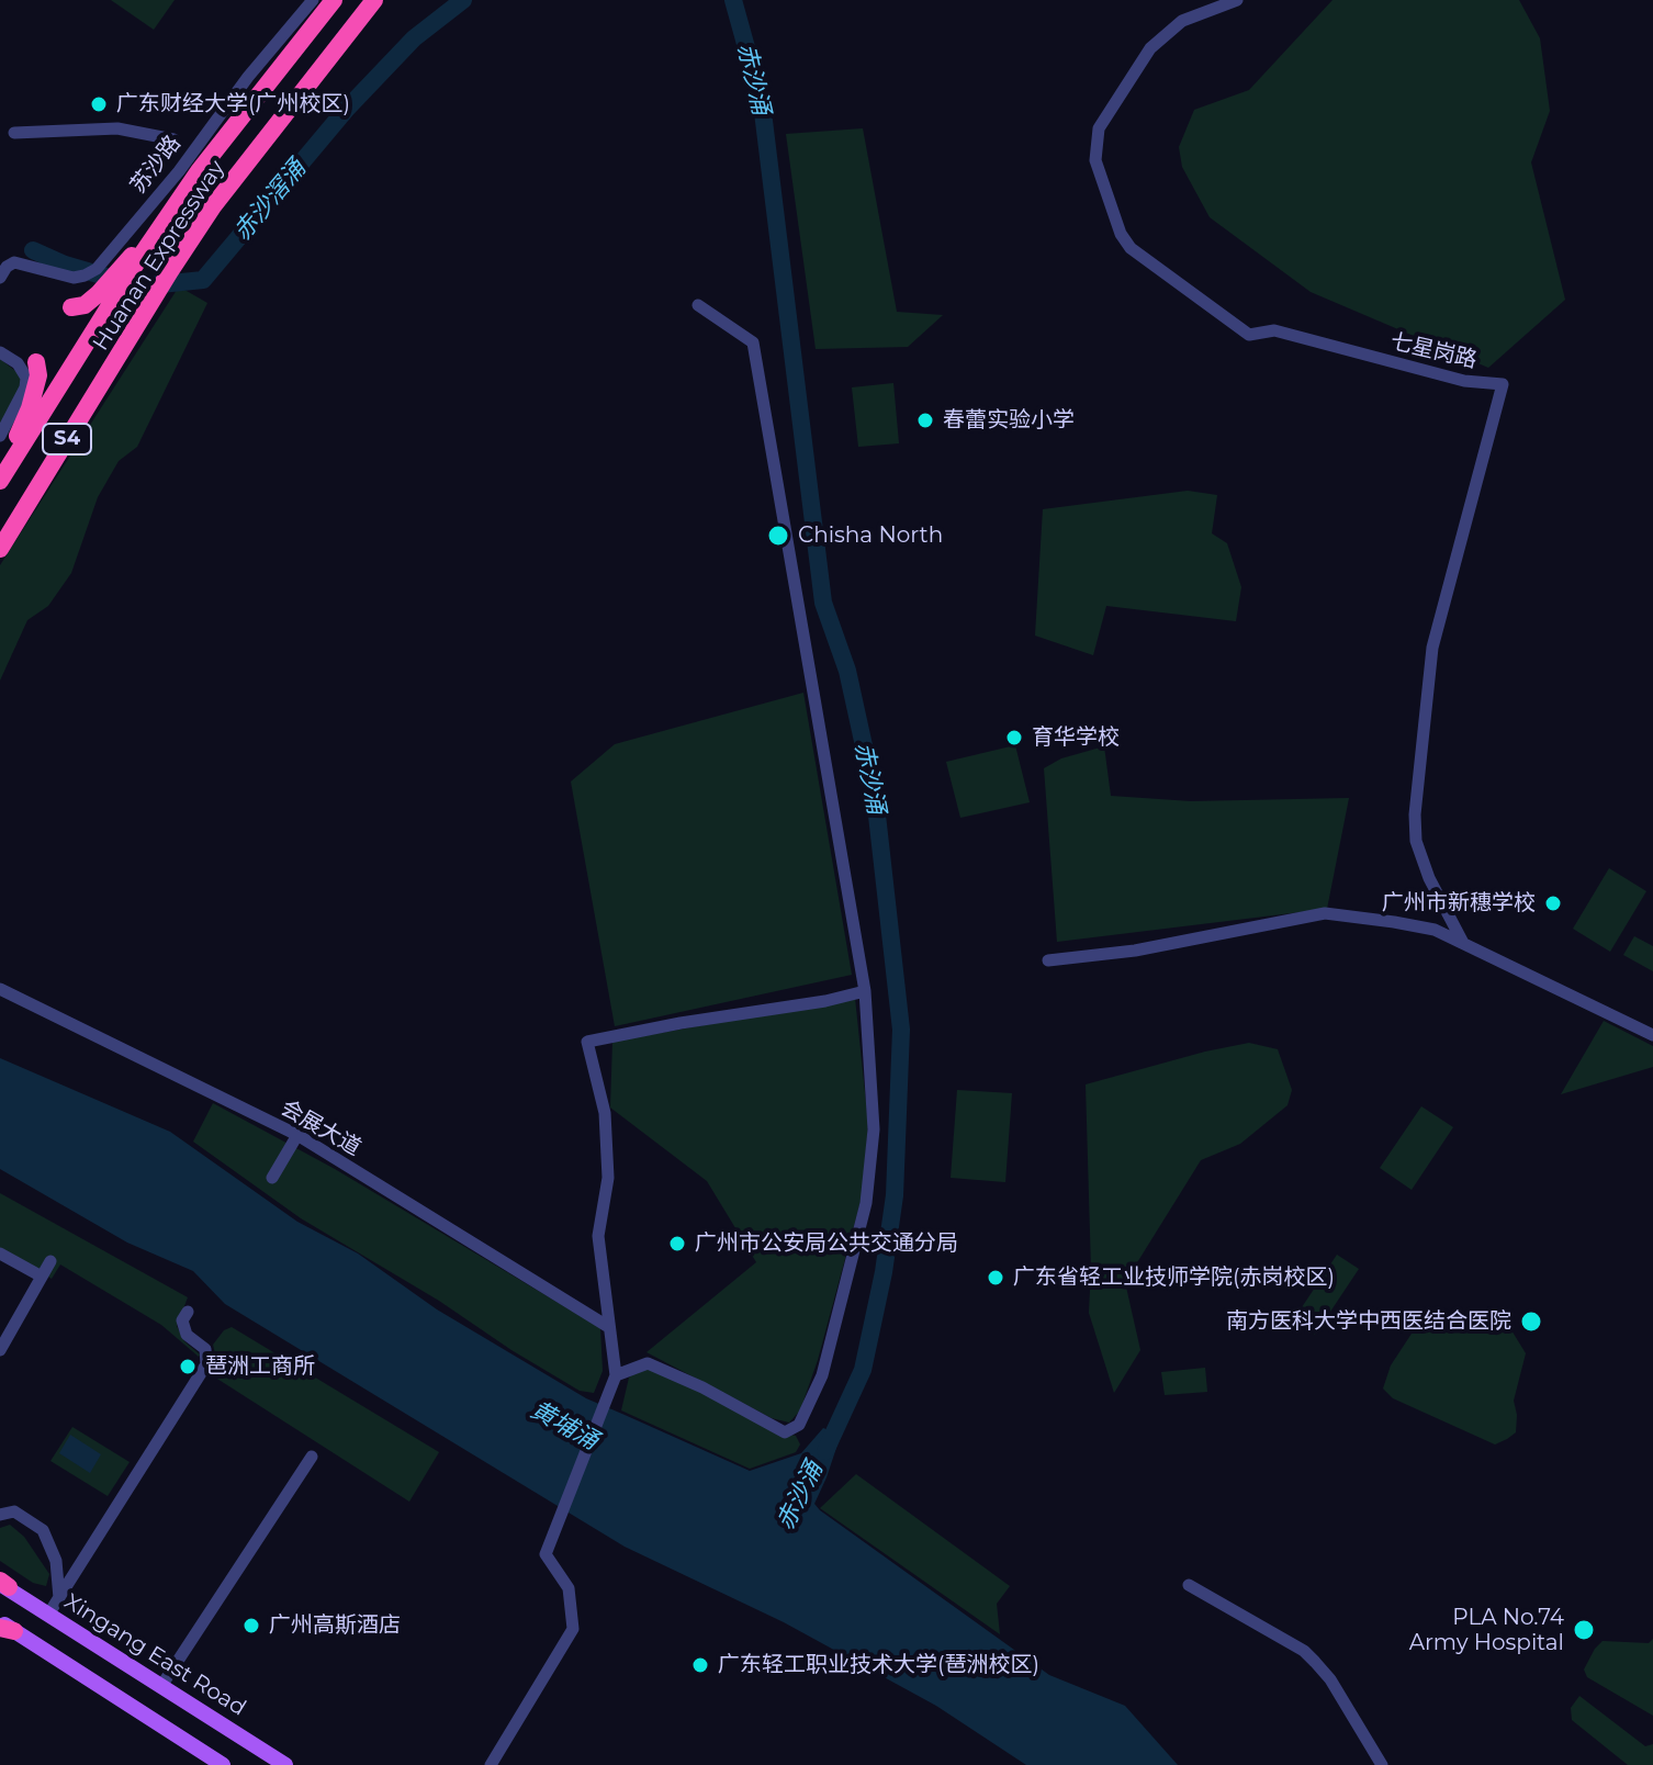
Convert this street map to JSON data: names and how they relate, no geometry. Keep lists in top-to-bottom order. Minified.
{"streets":{"highway":["Huanan Expressway","S4"],"main road":["Xingang East Road"],"street":["苏沙路","七星岗路","会展大道"]},"water":["赤沙涌","赤沙滘涌","黄埔涌"],"places":["广东财经大学(广州校区)","春蕾实验小学","Chisha North","育华学校","广州市新穗学校","广州市公安局公共交通分局","广东省轻工业技师学院(赤岗校区)","南方医科大学中西医结合医院","琶洲工商所","广州高斯酒店","PLA No.74 Army Hospital","广东轻工职业技术大学(琶洲校区)"]}
